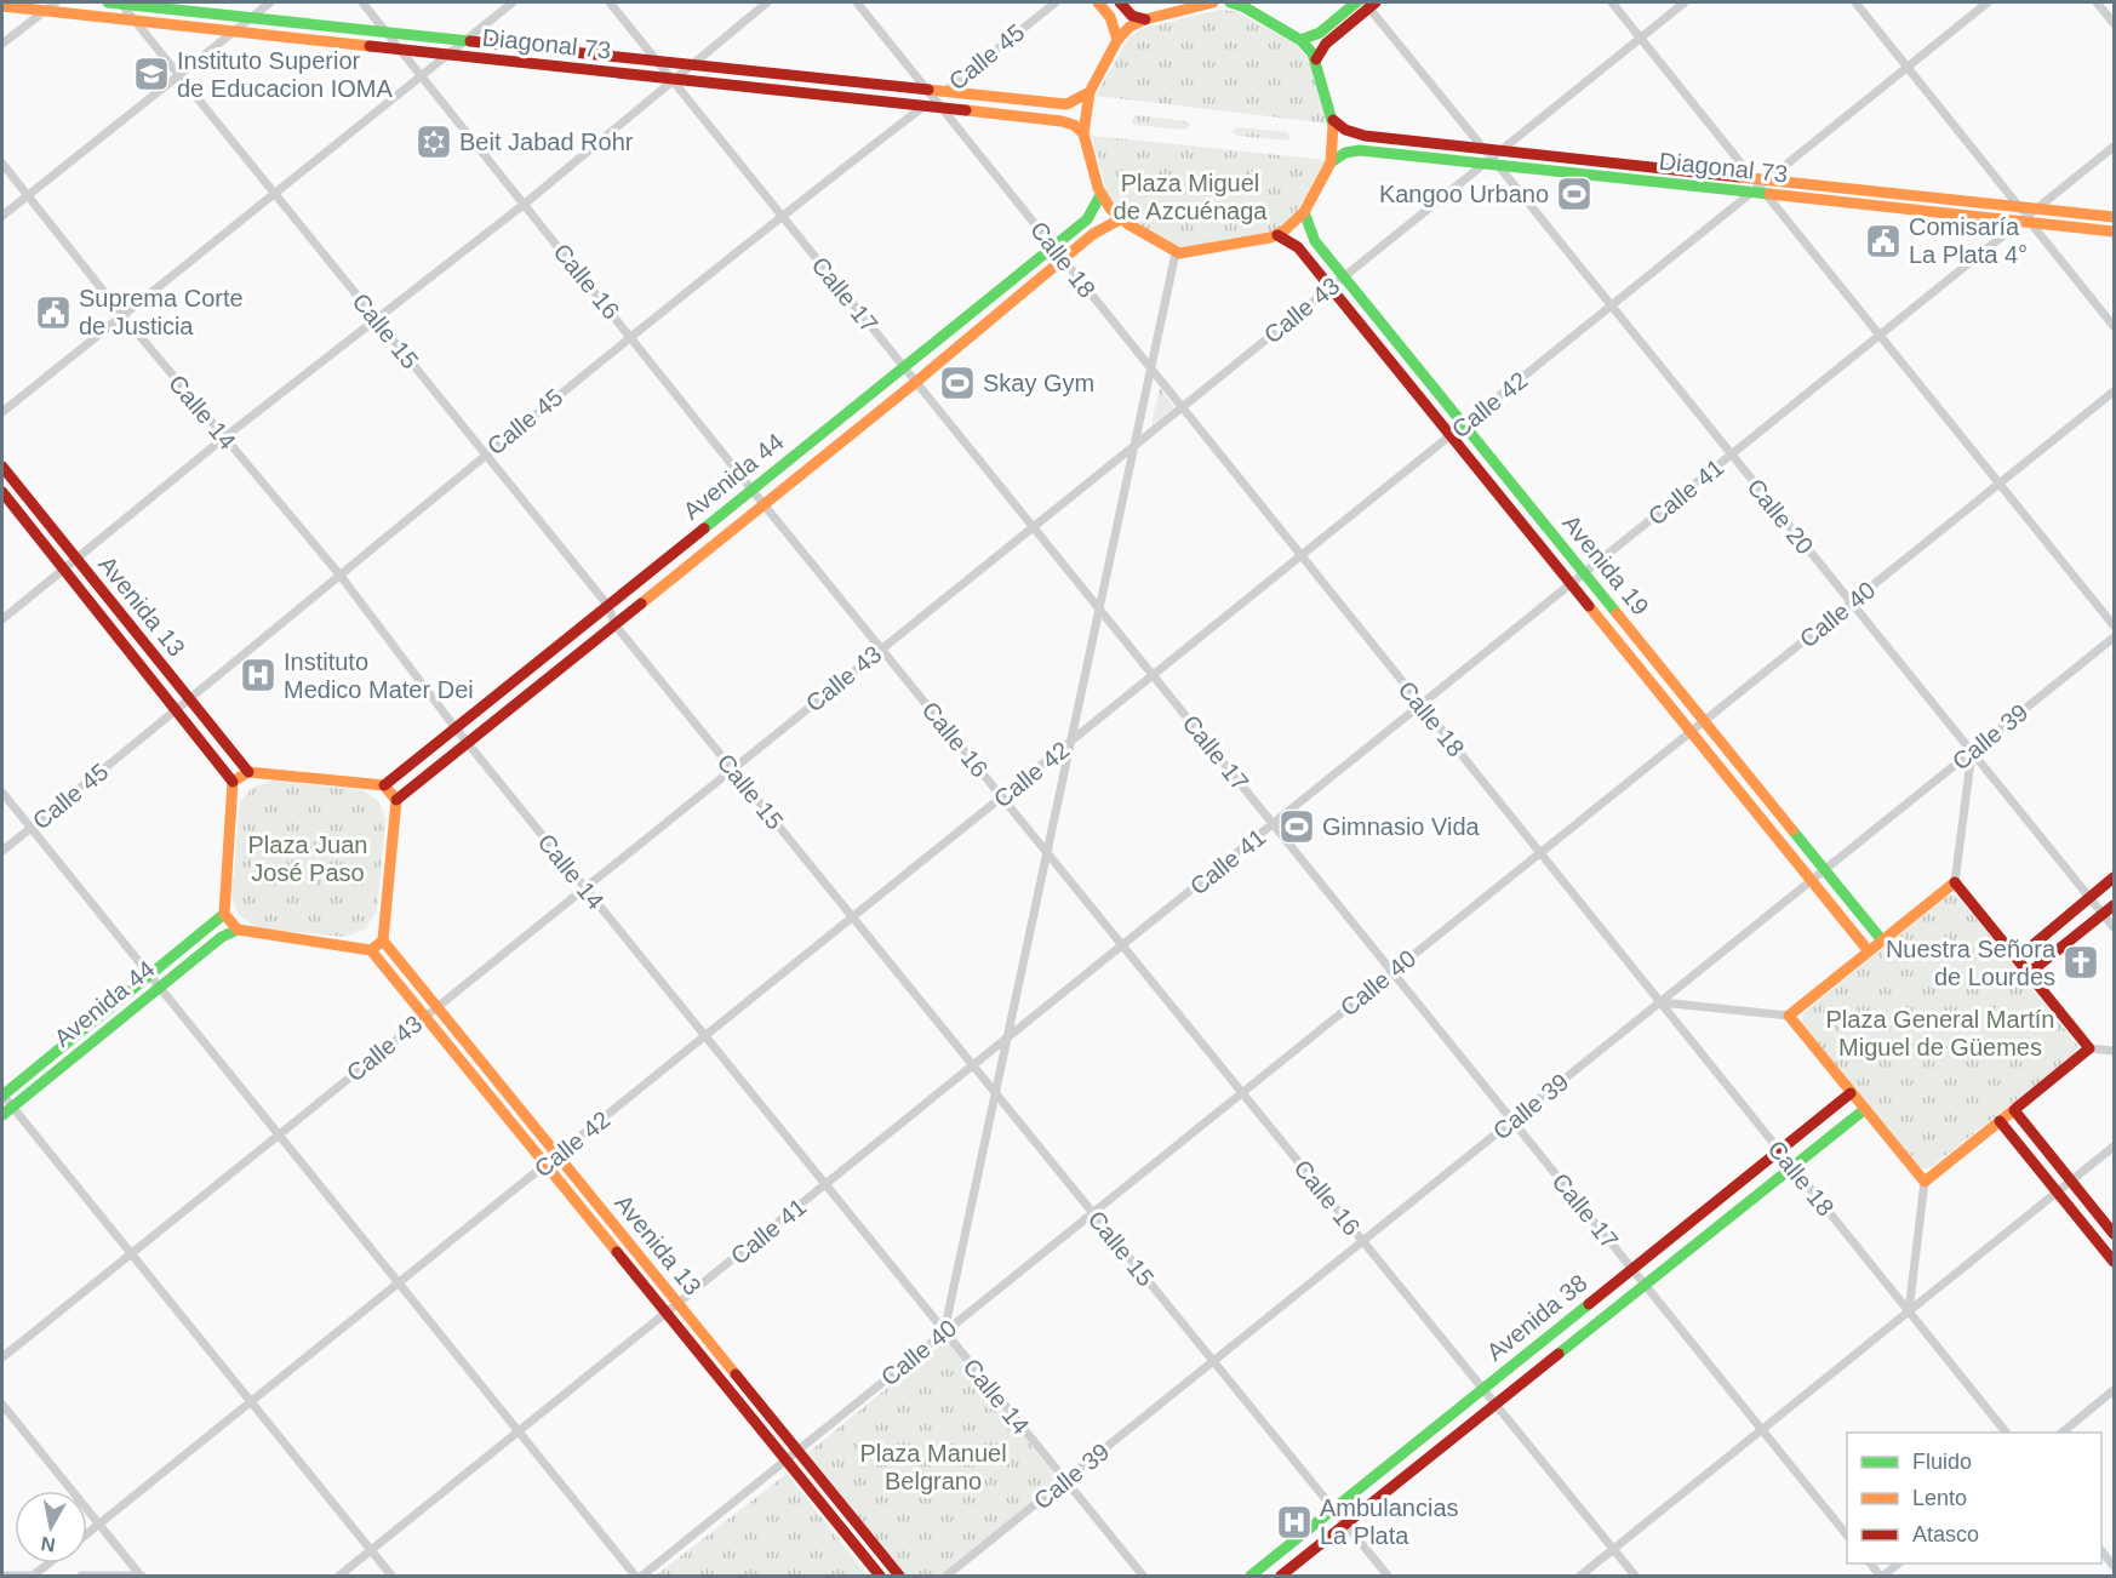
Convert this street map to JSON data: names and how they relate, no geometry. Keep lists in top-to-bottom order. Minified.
{"streets":{"main road":["Diagonal 73","Avenida 44","Avenida 19","Avenida 13","Avenida 38"],"street":["Calle 45","Calle 18","Calle 16","Calle 17","Calle 43","Calle 15","Calle 42","Calle 14","Calle 41","Calle 20","Calle 40","Calle 39"]},"crossings":[["Diagonal 73","Calle 45"],["Diagonal 73","Calle 18"],["Diagonal 73","Calle 16"],["Diagonal 73","Calle 17"],["Diagonal 73","Calle 43"],["Diagonal 73","Calle 15"],["Diagonal 73","Calle 42"],["Diagonal 73","Calle 41"],["Diagonal 73","Calle 20"],["Calle 45","Calle 18"],["Calle 45","Calle 16"],["Calle 45","Calle 17"],["Calle 45","Calle 15"],["Calle 45","Calle 14"],["Calle 45","Avenida 13"],["Calle 18","Calle 43"],["Calle 18","Calle 42"],["Calle 18","Avenida 44"],["Calle 18","Calle 41"],["Calle 18","Calle 40"],["Calle 18","Calle 39"],["Calle 18","Avenida 38"],["Calle 16","Calle 43"],["Calle 16","Calle 42"],["Calle 16","Avenida 44"],["Calle 16","Calle 41"],["Calle 16","Calle 40"],["Calle 16","Calle 39"],["Calle 16","Avenida 38"],["Calle 17","Calle 43"],["Calle 17","Calle 42"],["Calle 17","Avenida 44"],["Calle 17","Calle 41"],["Calle 17","Calle 40"],["Calle 17","Calle 39"],["Calle 17","Avenida 38"],["Calle 43","Calle 15"],["Calle 43","Calle 14"],["Calle 43","Calle 20"],["Calle 43","Avenida 19"],["Calle 43","Avenida 13"],["Calle 15","Calle 42"],["Calle 15","Avenida 44"],["Calle 15","Calle 41"],["Calle 15","Calle 40"],["Calle 15","Calle 39"],["Calle 15","Avenida 38"],["Calle 42","Calle 14"],["Calle 42","Calle 20"],["Calle 42","Avenida 19"],["Calle 42","Avenida 13"],["Calle 14","Avenida 44"],["Calle 14","Calle 41"],["Calle 14","Calle 40"],["Calle 14","Calle 39"],["Calle 41","Calle 20"],["Calle 41","Avenida 19"],["Calle 41","Avenida 13"],["Calle 20","Calle 40"],["Calle 20","Calle 39"],["Avenida 19","Calle 40"],["Avenida 19","Calle 39"],["Avenida 13","Calle 40"]],"parks":["Plaza Miguel de Azcuénaga","Plaza Juan José Paso","Plaza General Martín Miguel de Güemes","Plaza Manuel Belgrano"],"places":{"school or university":["Instituto Superior de Educacion IOMA"],"synagogue":["Beit Jabad Rohr"],"sports":["Kangoo Urbano","Skay Gym","Gimnasio Vida"],"public building":["Comisaría La Plata 4°","Suprema Corte de Justicia"],"hospital":["Instituto Medico Mater Dei","Ambulancias La Plata"],"church":["Nuestra Señora de Lourdes"]},"legend":["Fluido","Lento","Atasco"],"north":"bottom"}
